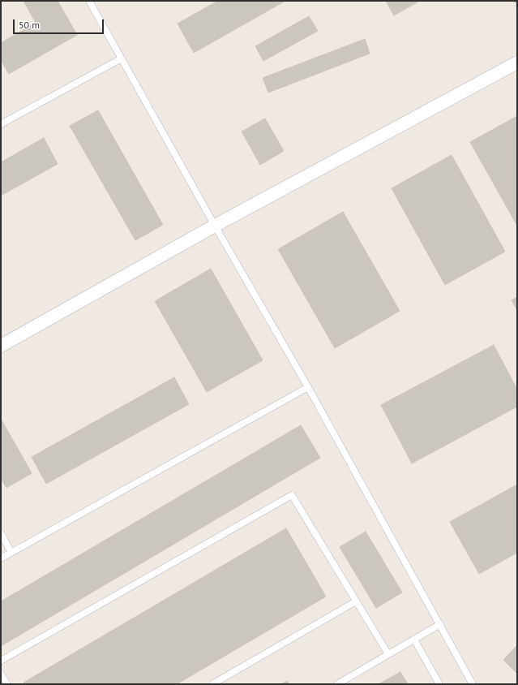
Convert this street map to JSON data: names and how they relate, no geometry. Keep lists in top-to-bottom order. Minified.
{"scale_bar":"50 m"}
